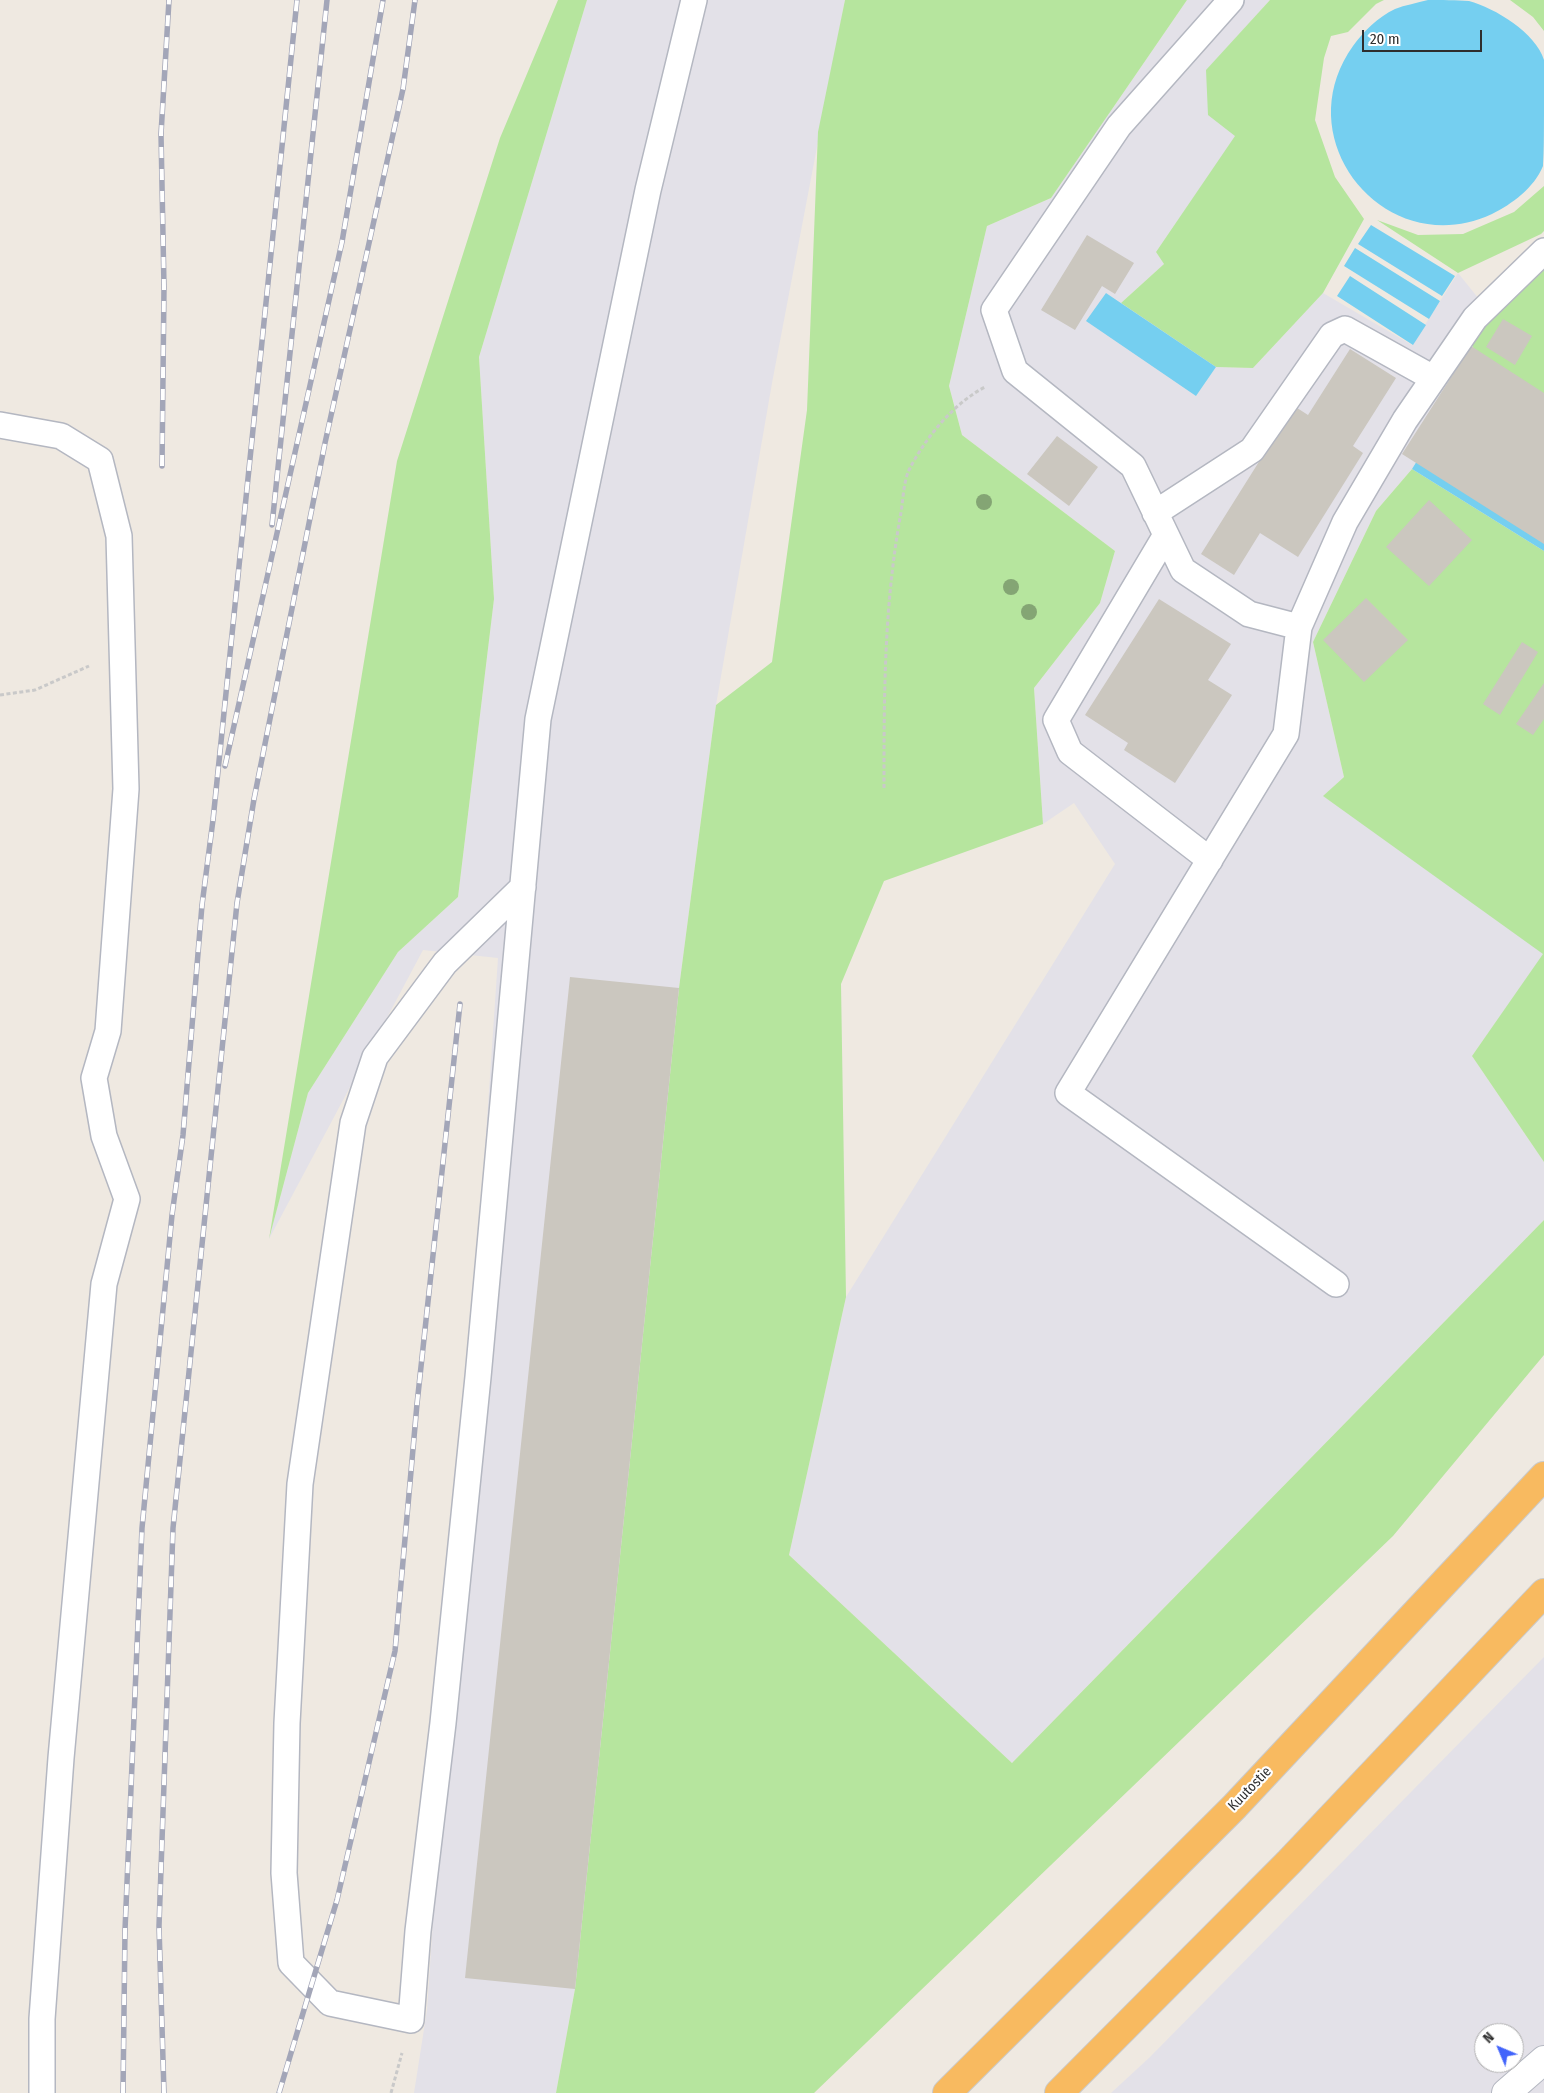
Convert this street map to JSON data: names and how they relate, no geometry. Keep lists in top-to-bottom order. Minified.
{"streets":{"highway":["Kuutostie"]},"scale_bar":"20 m","north":"top left"}
